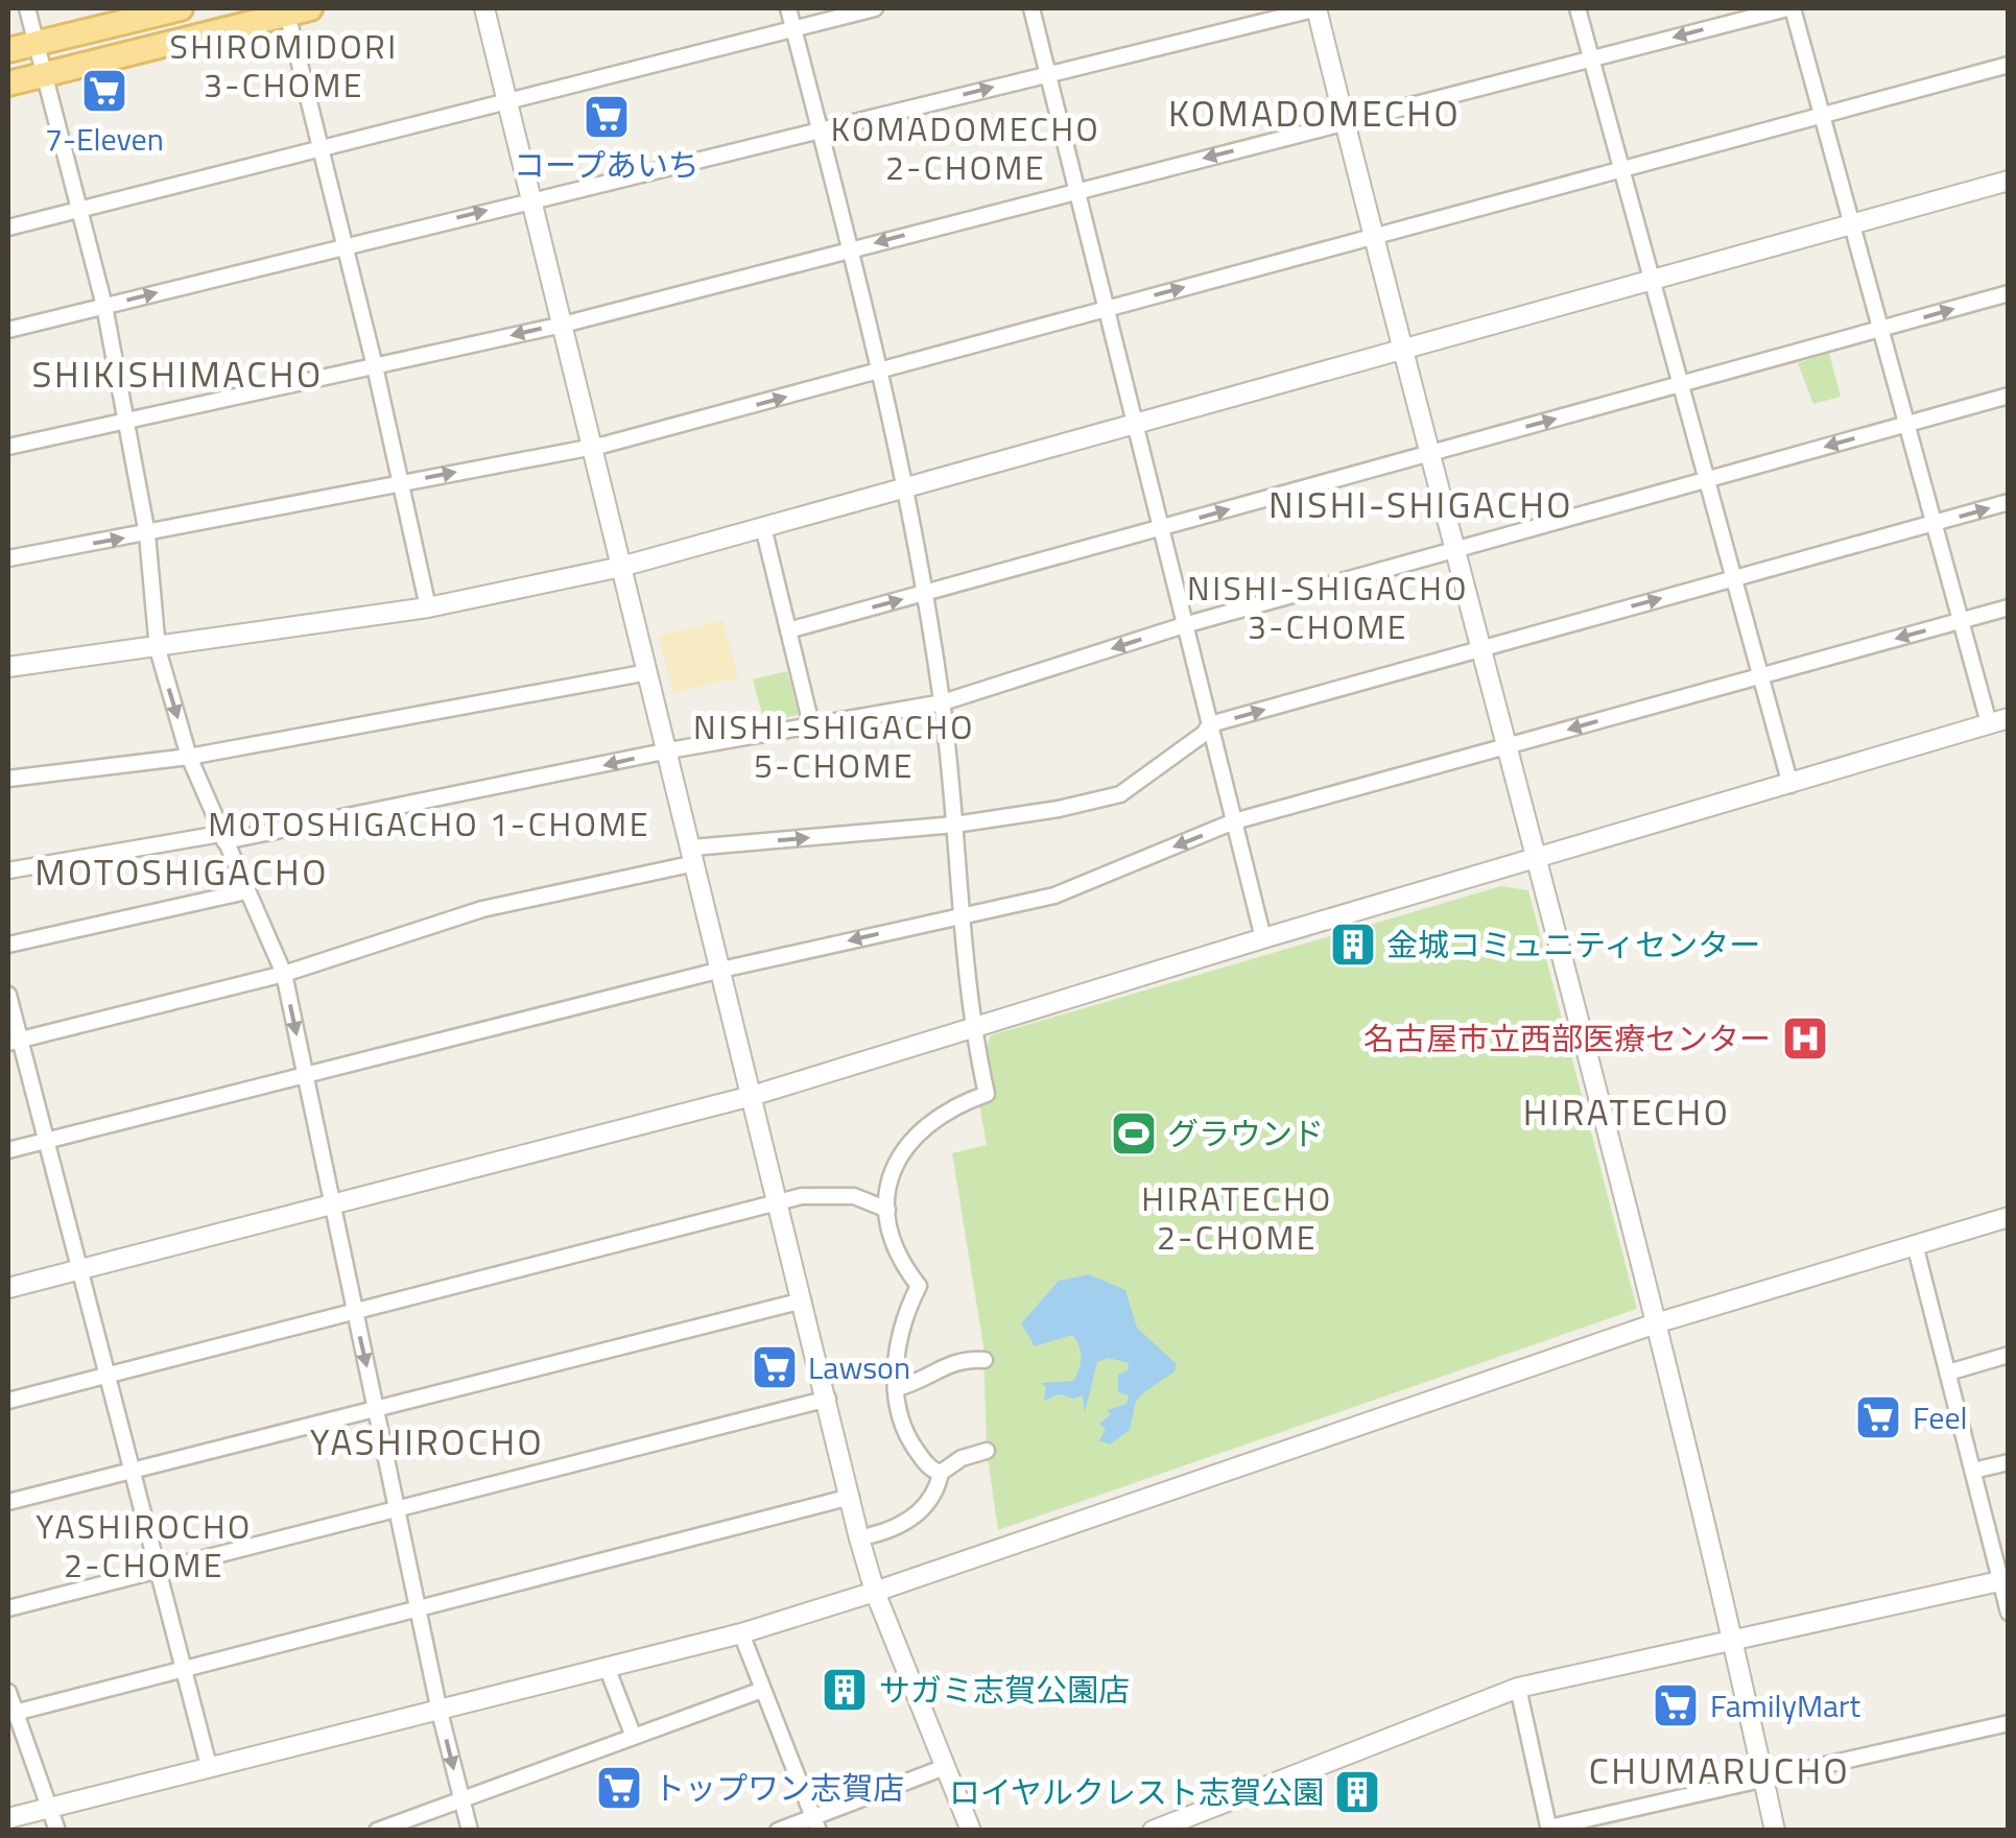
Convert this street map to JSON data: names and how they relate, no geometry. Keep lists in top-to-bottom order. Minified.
{"districts":["SHIROMIDORI 3-CHOME","KOMADOMECHO","KOMADOMECHO 2-CHOME","SHIKISHIMACHO","NISHI-SHIGACHO","NISHI-SHIGACHO 3-CHOME","NISHI-SHIGACHO 5-CHOME","MOTOSHIGACHO 1-CHOME","MOTOSHIGACHO","HIRATECHO","HIRATECHO 2-CHOME","YASHIROCHO","YASHIROCHO 2-CHOME","CHUMARUCHO"],"places":{"supermarket":["7-Eleven","コープあいち","Lawson","Feel","FamilyMart","トップワン志賀店"],"building":["金城コミュニティセンター","サガミ志賀公園店","ロイヤルクレスト志賀公園"],"hospital":["名古屋市立西部医療センター"],"sports":["グラウンド"]}}
